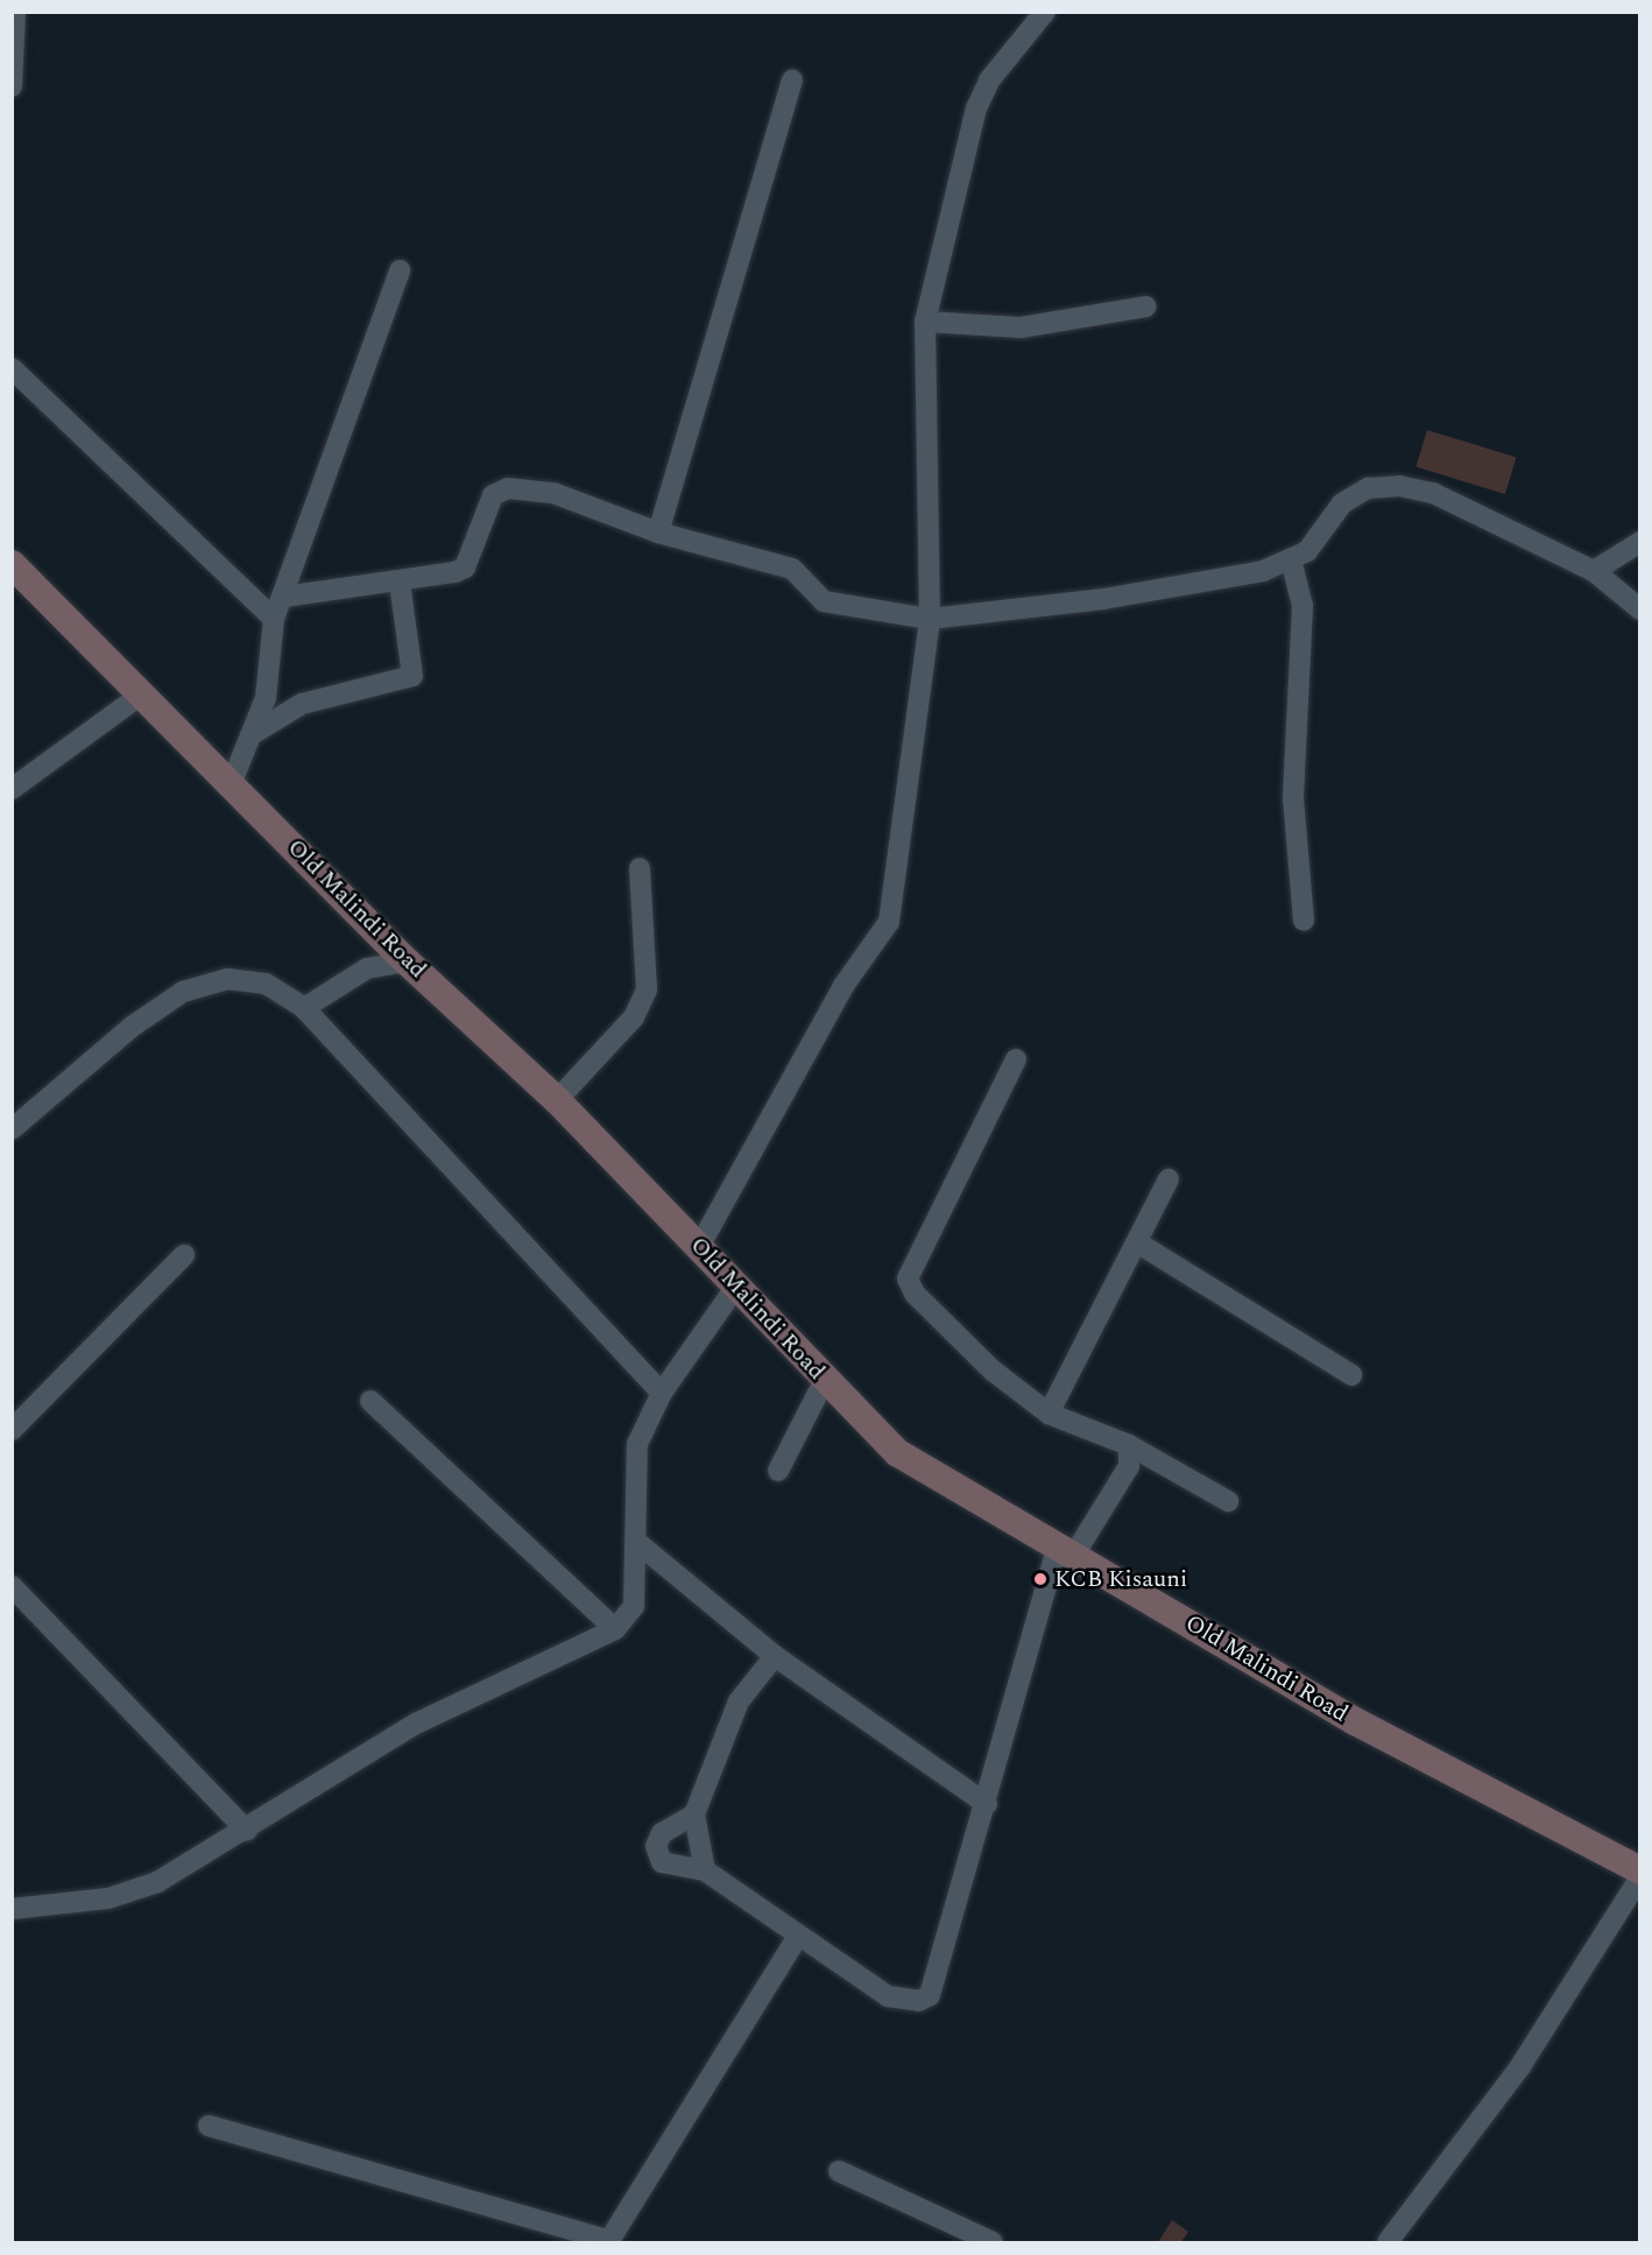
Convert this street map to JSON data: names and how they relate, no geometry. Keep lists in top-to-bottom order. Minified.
{"streets":{"main road":["Old Malindi Road"]},"places":["KCB Kisauni"]}
